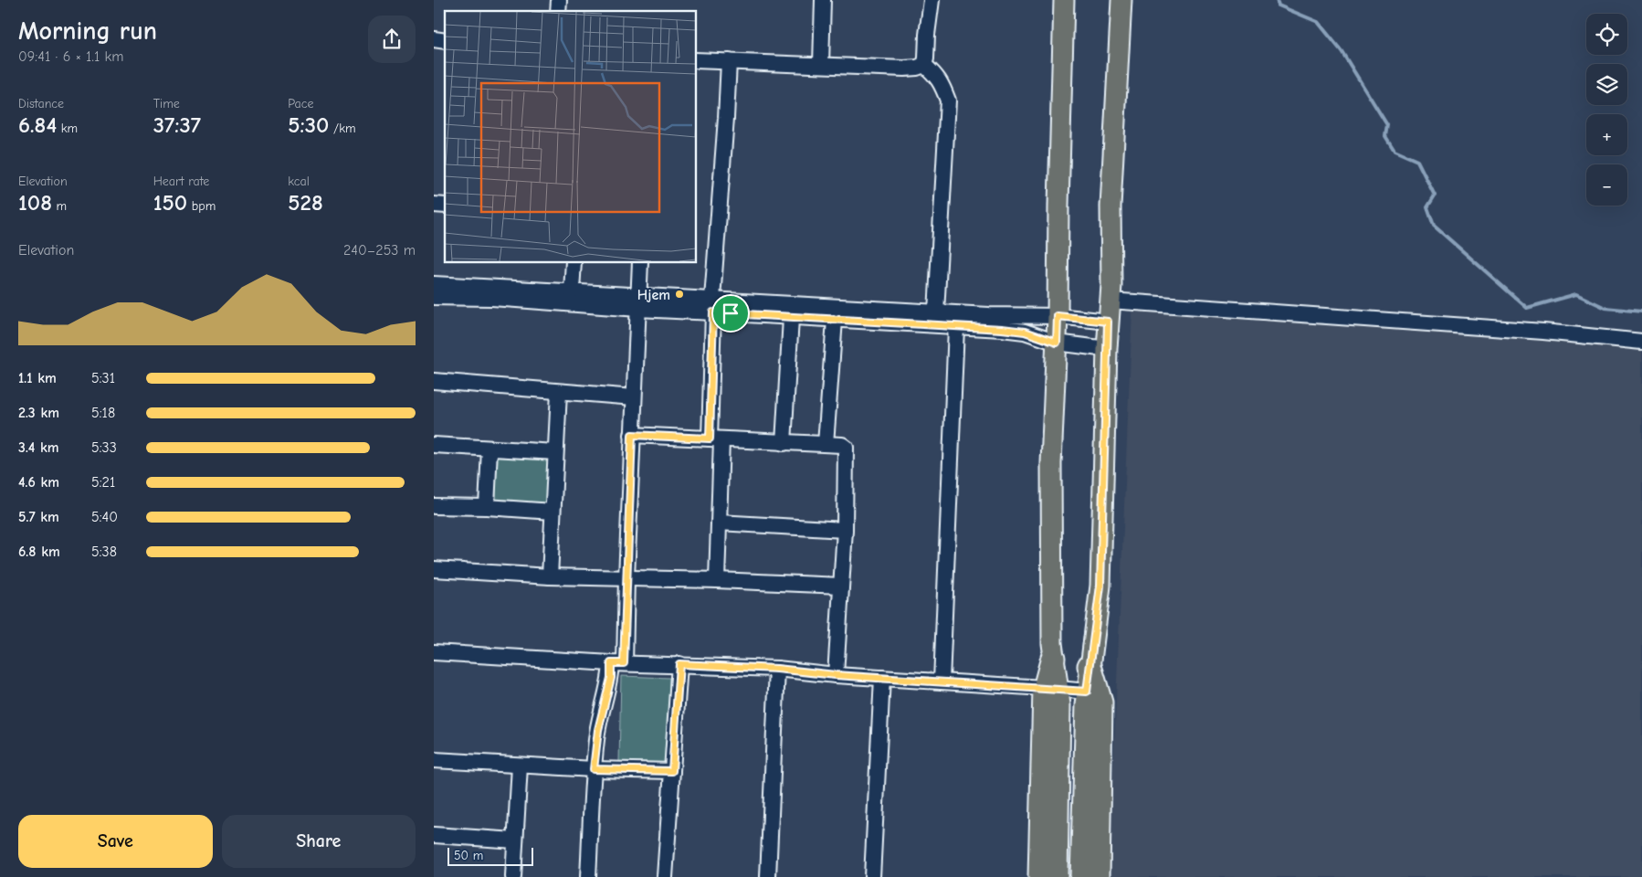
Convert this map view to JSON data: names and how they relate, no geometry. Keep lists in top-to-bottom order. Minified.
{"places":["Hjem"],"scale_bar":"50 m","page":{"heading":["Morning run","09:41 · 6 × 1.1 km"],"map_buttons":["+","−"],"stats":[["Distance","6.84 km"],["Time","37:37"],["Pace","5:30 /km"],["Elevation","108 m"],["Heart rate","150 bpm"],["kcal","528"]],"chart":["Elevation","240–253 m"],"list":[{"name":"1.1 km","note":"5:31"},{"name":"2.3 km","note":"5:18"},{"name":"3.4 km","note":"5:33"},{"name":"4.6 km","note":"5:21"},{"name":"5.7 km","note":"5:40"},{"name":"6.8 km","note":"5:38"}],"buttons":["Save","Share"],"scale":"50 m"}}
